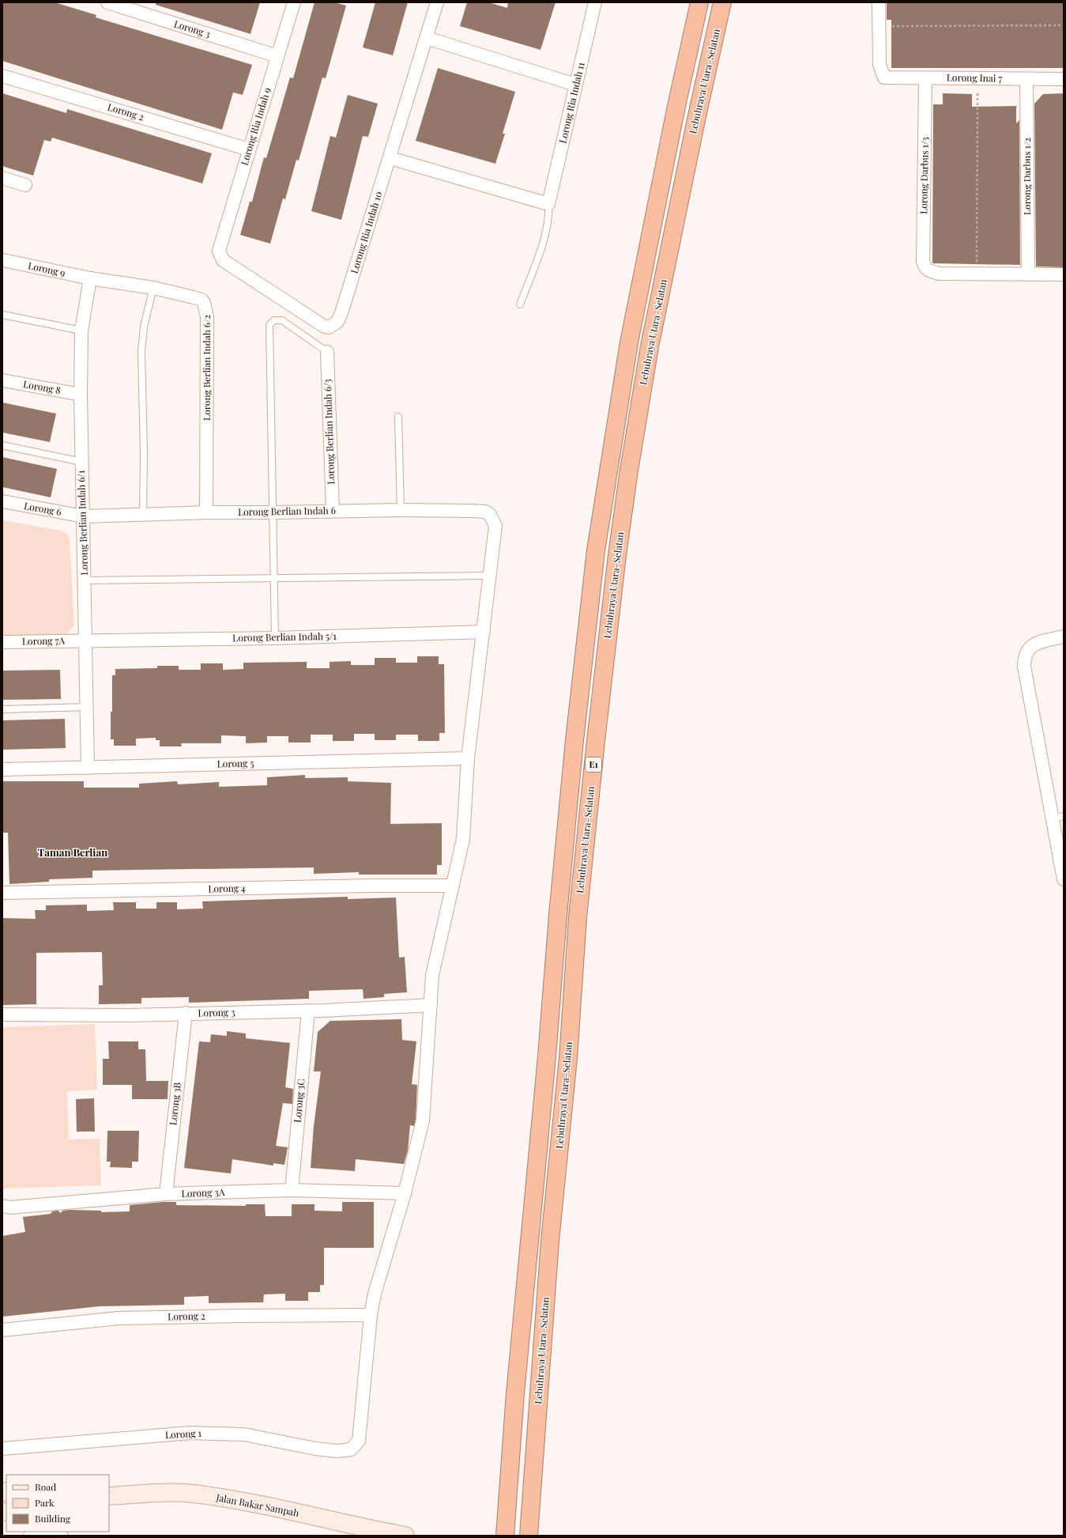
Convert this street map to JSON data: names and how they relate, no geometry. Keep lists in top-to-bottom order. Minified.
{"streets":{"highway":["Lebuhraya Utara–Selatan","E1"],"main road":["Jalan Bakar Sampah"],"street":["Lorong 3","Lorong Inai 7","Lorong Ria Indah 11","Lorong 2","Lorong Ria Indah 9","Lorong Darbus 1/3","Lorong Darbus 1/2","Lorong Ria Indah 10","Lorong 9","Lorong Berlian Indah 6/2","Lorong 8","Lorong Berlian Indah 6/3","Lorong 6","Lorong Berlian Indah 6","Lorong Berlian Indah 6/1","Lorong Berlian Indah 5/1","Lorong 7A","Lorong 5","Lorong 4","Lorong 3C","Lorong 3B","Lorong 3A","Lorong 1"]},"crossings":[["Lorong 3","Lorong Ria Indah 9"],["Lorong 3","Lorong 3C"],["Lorong 3","Lorong 3B"],["Lorong Inai 7","Lorong Darbus 1/3"],["Lorong Inai 7","Lorong Darbus 1/2"],["Lorong 2","Lorong Ria Indah 9"],["Lorong 2","Lorong 1"],["Lorong Ria Indah 9","Lorong Ria Indah 10"],["Lorong 9","Lorong Berlian Indah 6/2"],["Lorong 9","Lorong Berlian Indah 6/1"],["Lorong Berlian Indah 6/2","Lorong Berlian Indah 6"],["Lorong Berlian Indah 6/2","Lorong Berlian Indah 6/1"],["Lorong 8","Lorong Berlian Indah 6/1"],["Lorong Berlian Indah 6/3","Lorong Berlian Indah 6"],["Lorong 6","Lorong Berlian Indah 6"],["Lorong 6","Lorong Berlian Indah 6/1"],["Lorong Berlian Indah 6","Lorong Berlian Indah 6/1"],["Lorong Berlian Indah 6/1","Lorong Berlian Indah 5/1"],["Lorong Berlian Indah 6/1","Lorong 7A"],["Lorong Berlian Indah 6/1","Lorong 5"],["Lorong Berlian Indah 5/1","Lorong 7A"],["Lorong 3C","Lorong 3A"],["Lorong 3B","Lorong 3A"]],"districts":["Taman Berlian"],"legend":["Road","Park","Building"]}
